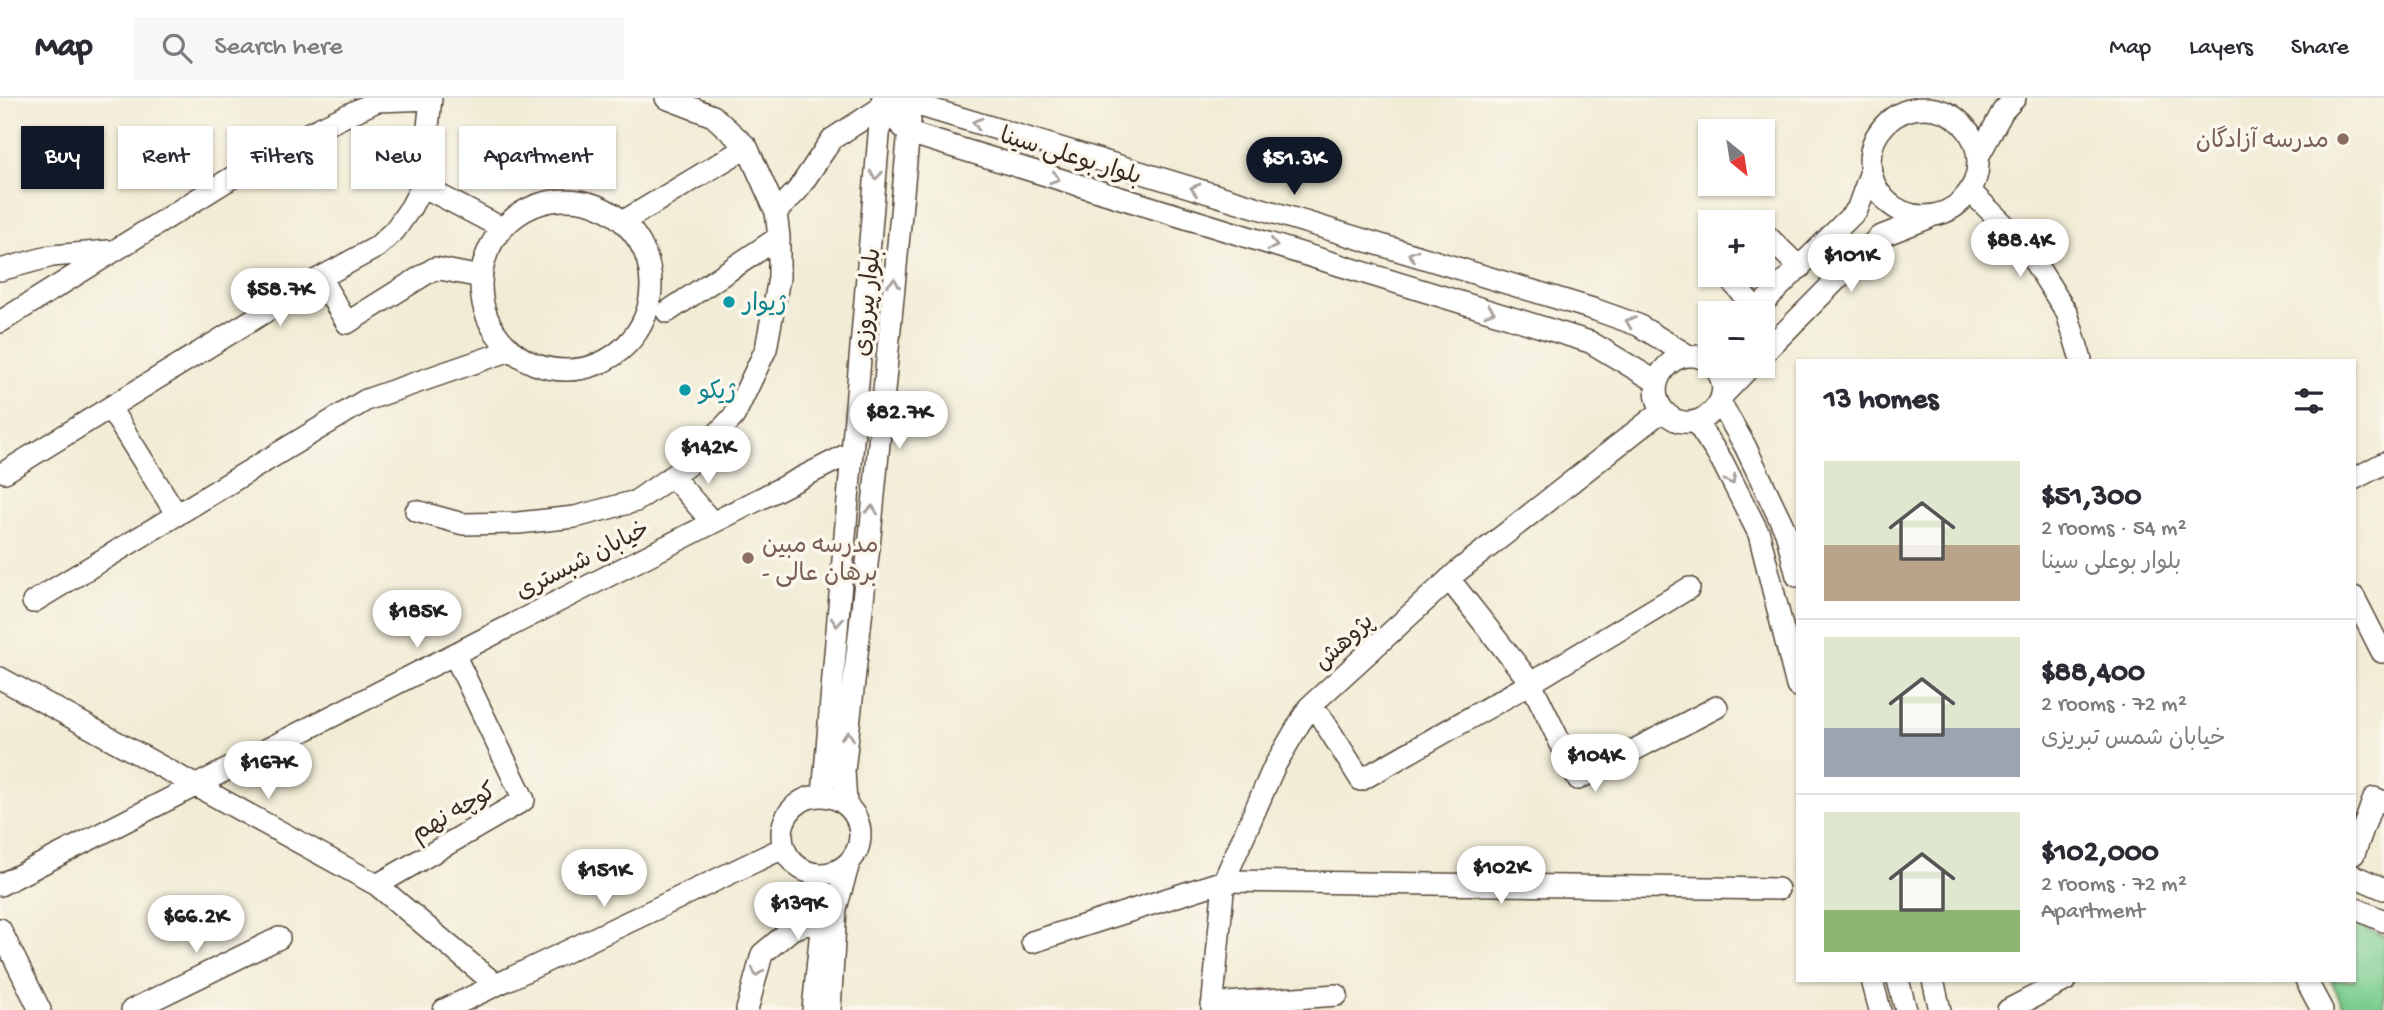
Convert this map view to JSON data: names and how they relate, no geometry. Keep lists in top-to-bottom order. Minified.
{"streets":{"street":["بلوار بوعلی سینا","بلوار پیروزی","خیابان شبستری","پژوهش","کوچه نهم"]},"crossings":[["بلوار بوعلی سینا","بلوار پیروزی"],["بلوار پیروزی","خیابان شبستری"],["خیابان شبستری","کوچه نهم"]],"places":["مدرسه آزادگان","ژیوار","ژیکو","مدرسه مبین - برهان عالی"],"north":"bottom right","page":{"header":"Map","search":"Search here","nav":["Map","Layers","Share"],"map_buttons":["+","−"],"chip":["Buy","Rent","Filters","New","Apartment"],"price":["$51.3K","$88.4K","$101K","$58.7K","$82.7K","$142K","$185K","$104K","$167K","$102K","$151K","$139K","$66.2K"],"heading":"13 homes","list":[{"name":"$51,300","note":"2 rooms · 54 m² · بلوار بوعلی سینا"},{"name":"$88,400","note":"2 rooms · 72 m² · خیابان شمس تبریزی"},{"name":"$102,000","note":"2 rooms · 72 m² · Apartment"}]}}
